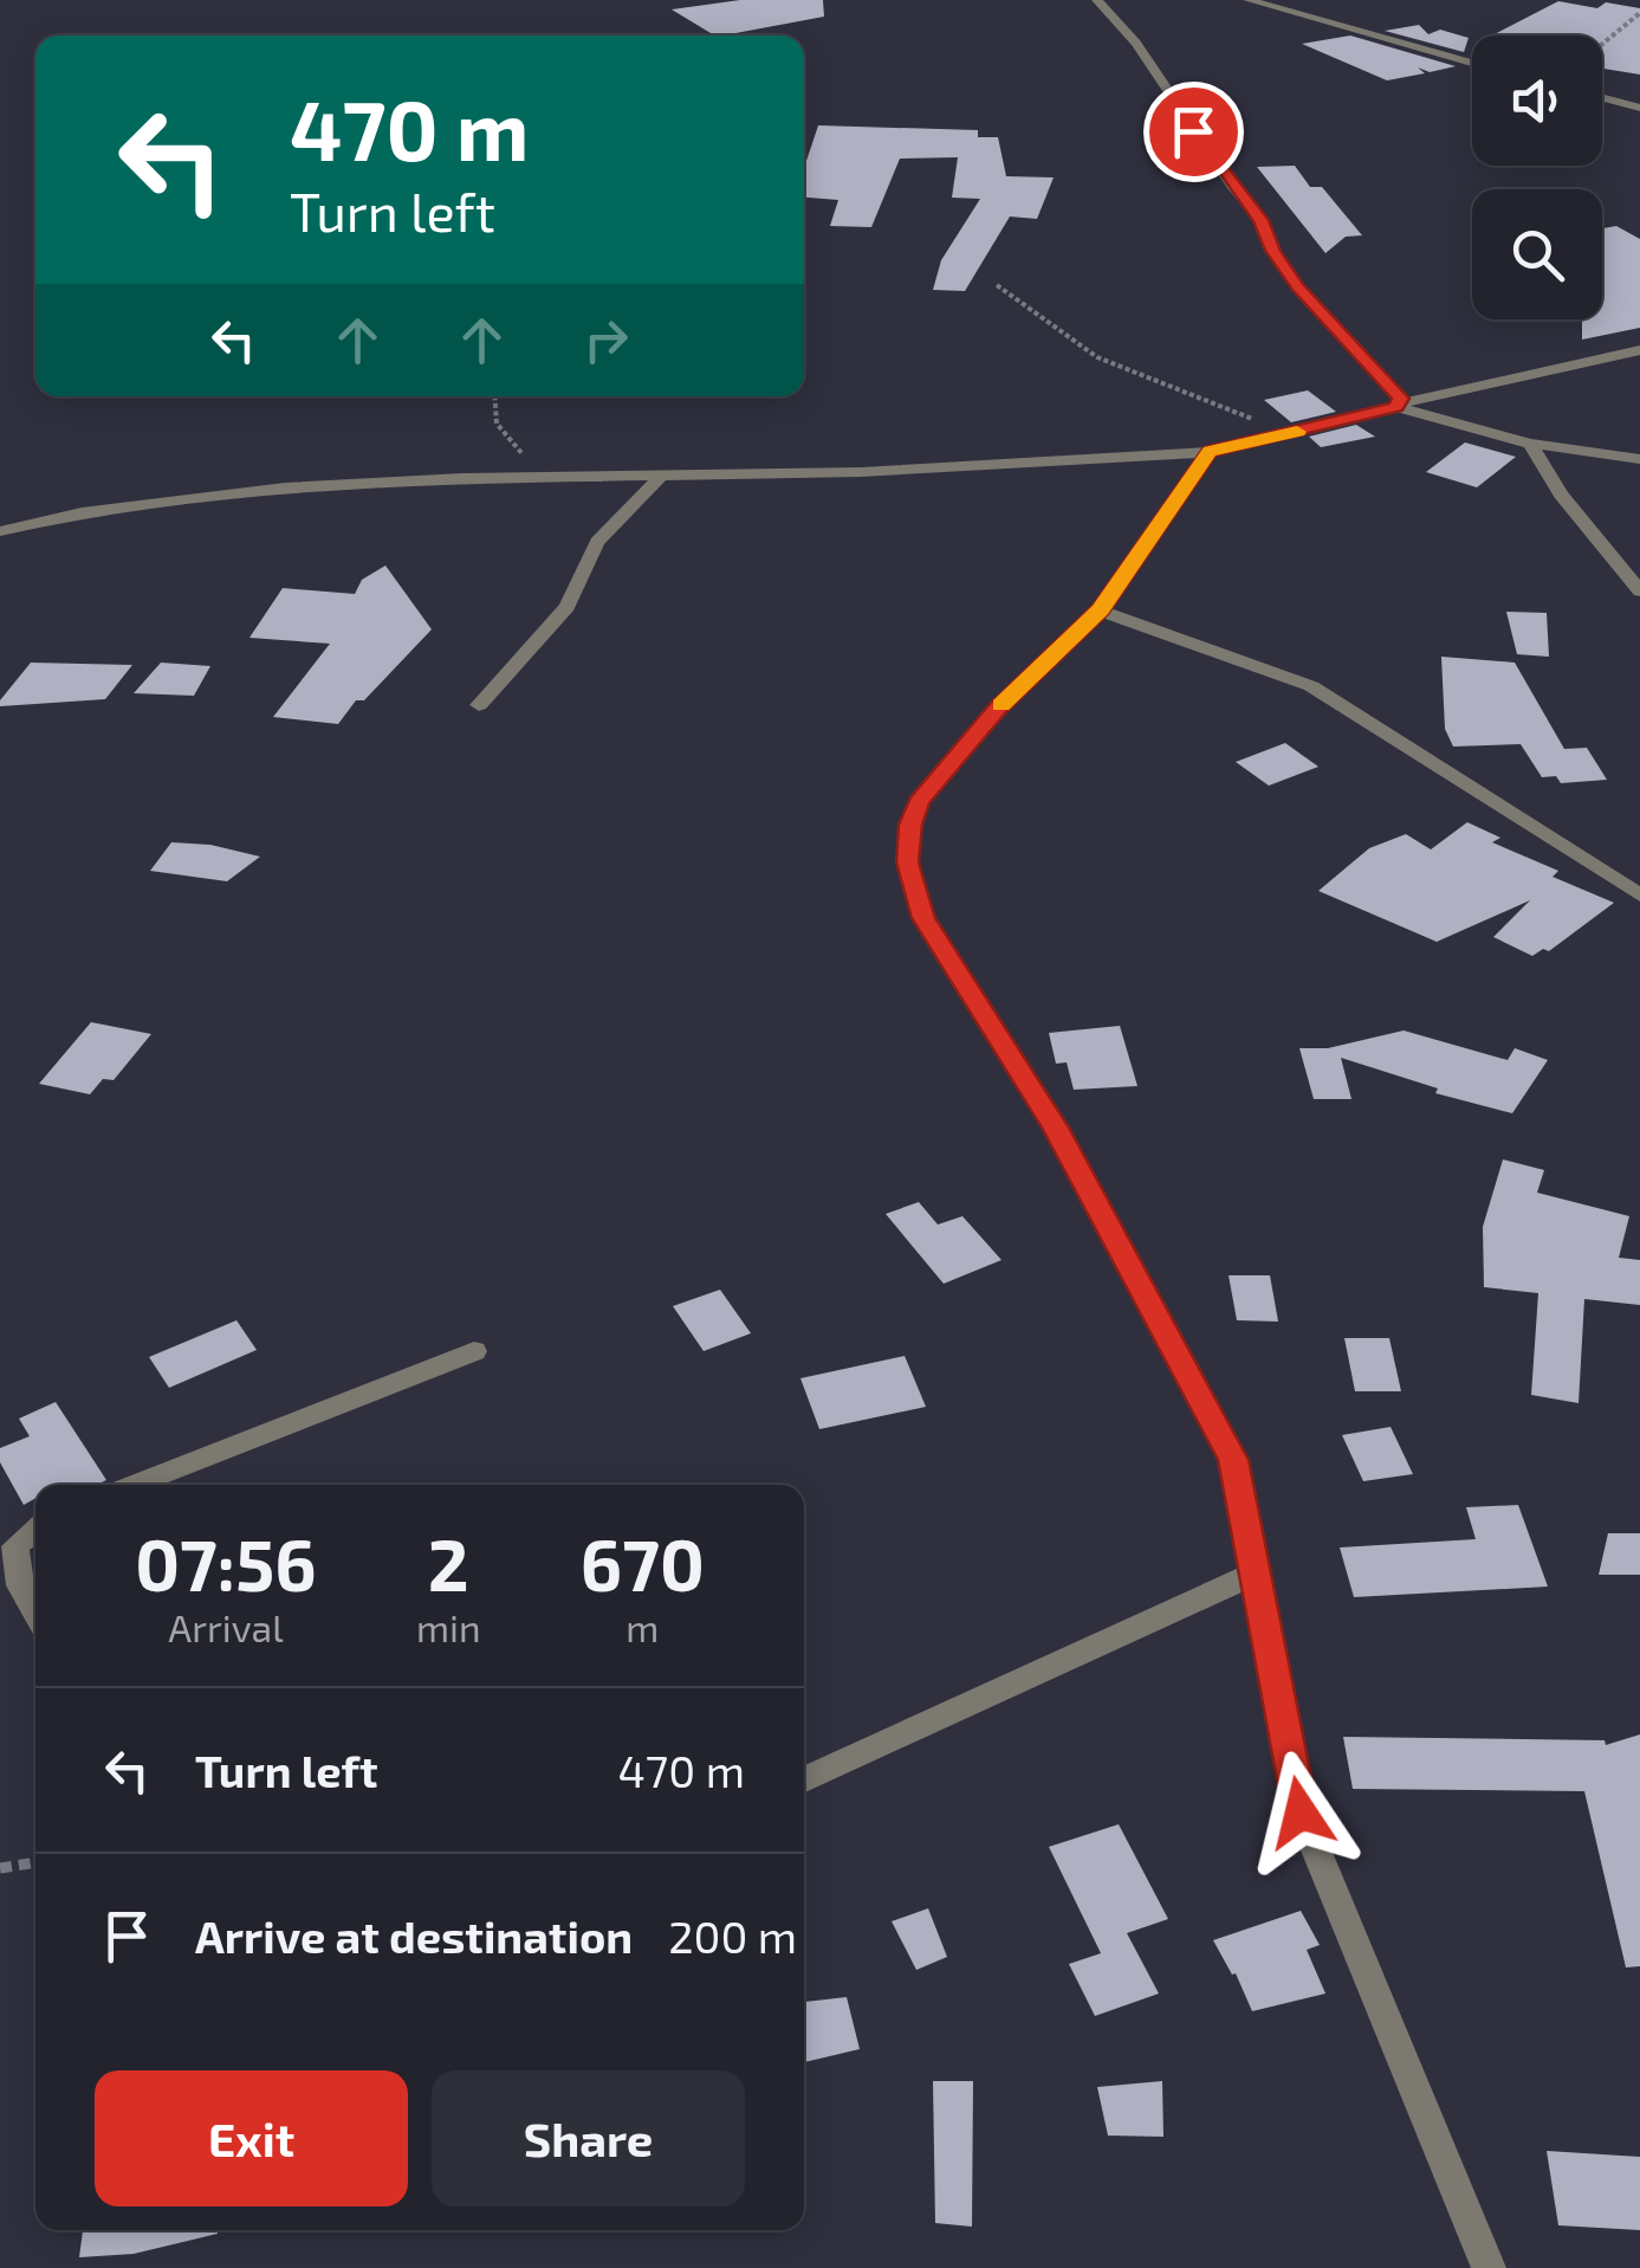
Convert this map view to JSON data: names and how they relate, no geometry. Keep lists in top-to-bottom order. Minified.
{"page":{"turn":["470 m","Turn left"],"eta":["07:56","Arrival","2","min","670","m"],"list":[{"name":"Turn left","value":"470 m"},{"name":"Arrive at destination","value":"200 m"}],"buttons":["Exit","Share"]}}
